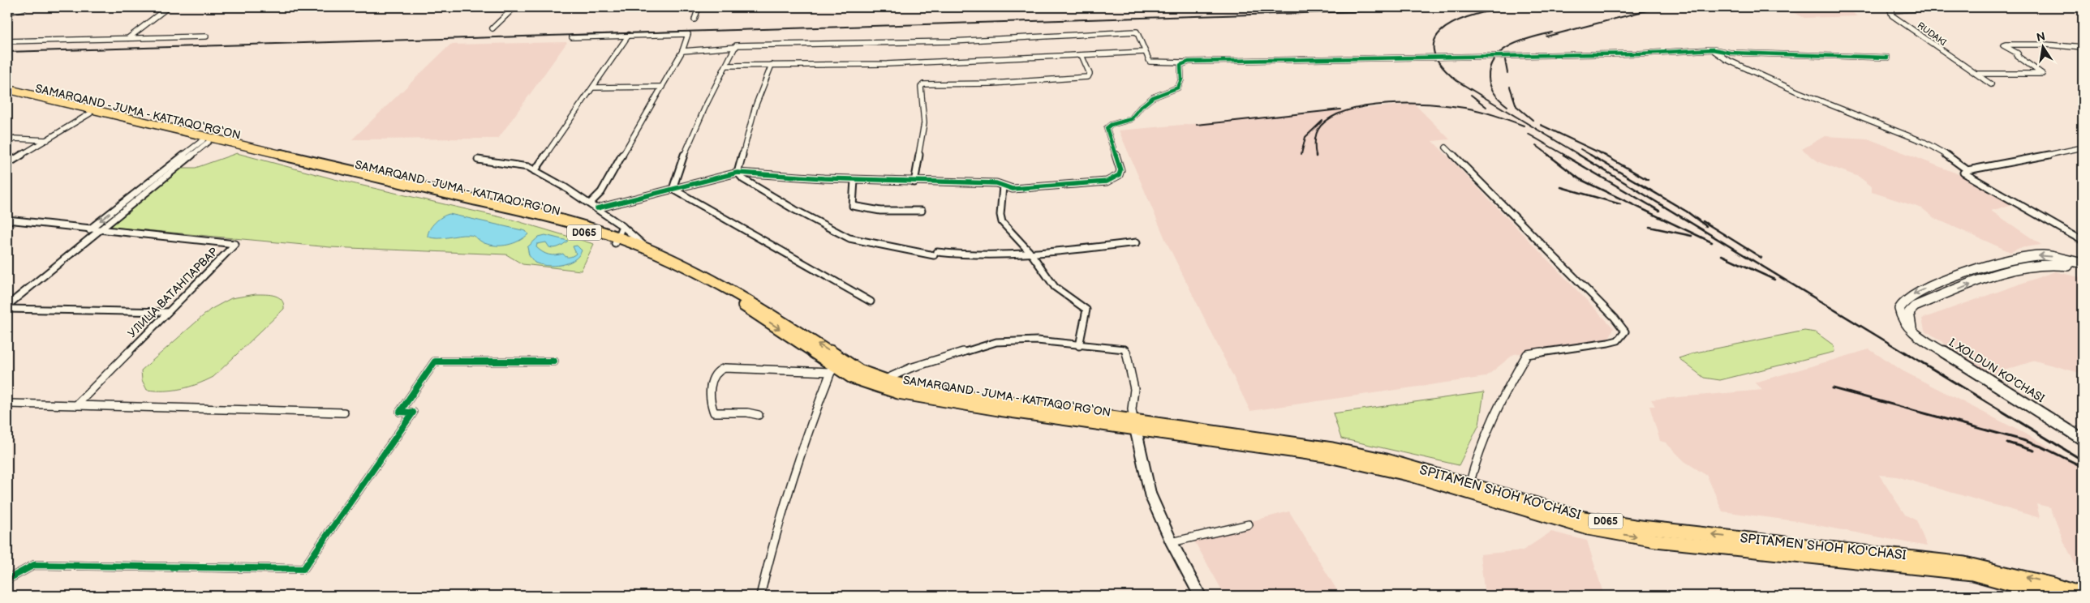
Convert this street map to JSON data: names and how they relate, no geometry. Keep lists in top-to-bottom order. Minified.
{"streets":{"main road":["SAMARQAND - JUMA - KATTAQO‘RG‘ON","D065","SPITAMEN SHOH KO'CHASI"],"street":["RUDAKI","УЛИЦА ВАТАНПАРВАР","I. XOLDUN KO'CHASI"]},"crossings":[["SAMARQAND - JUMA - KATTAQO‘RG‘ON","SPITAMEN SHOH KO'CHASI"]],"north":"top"}
